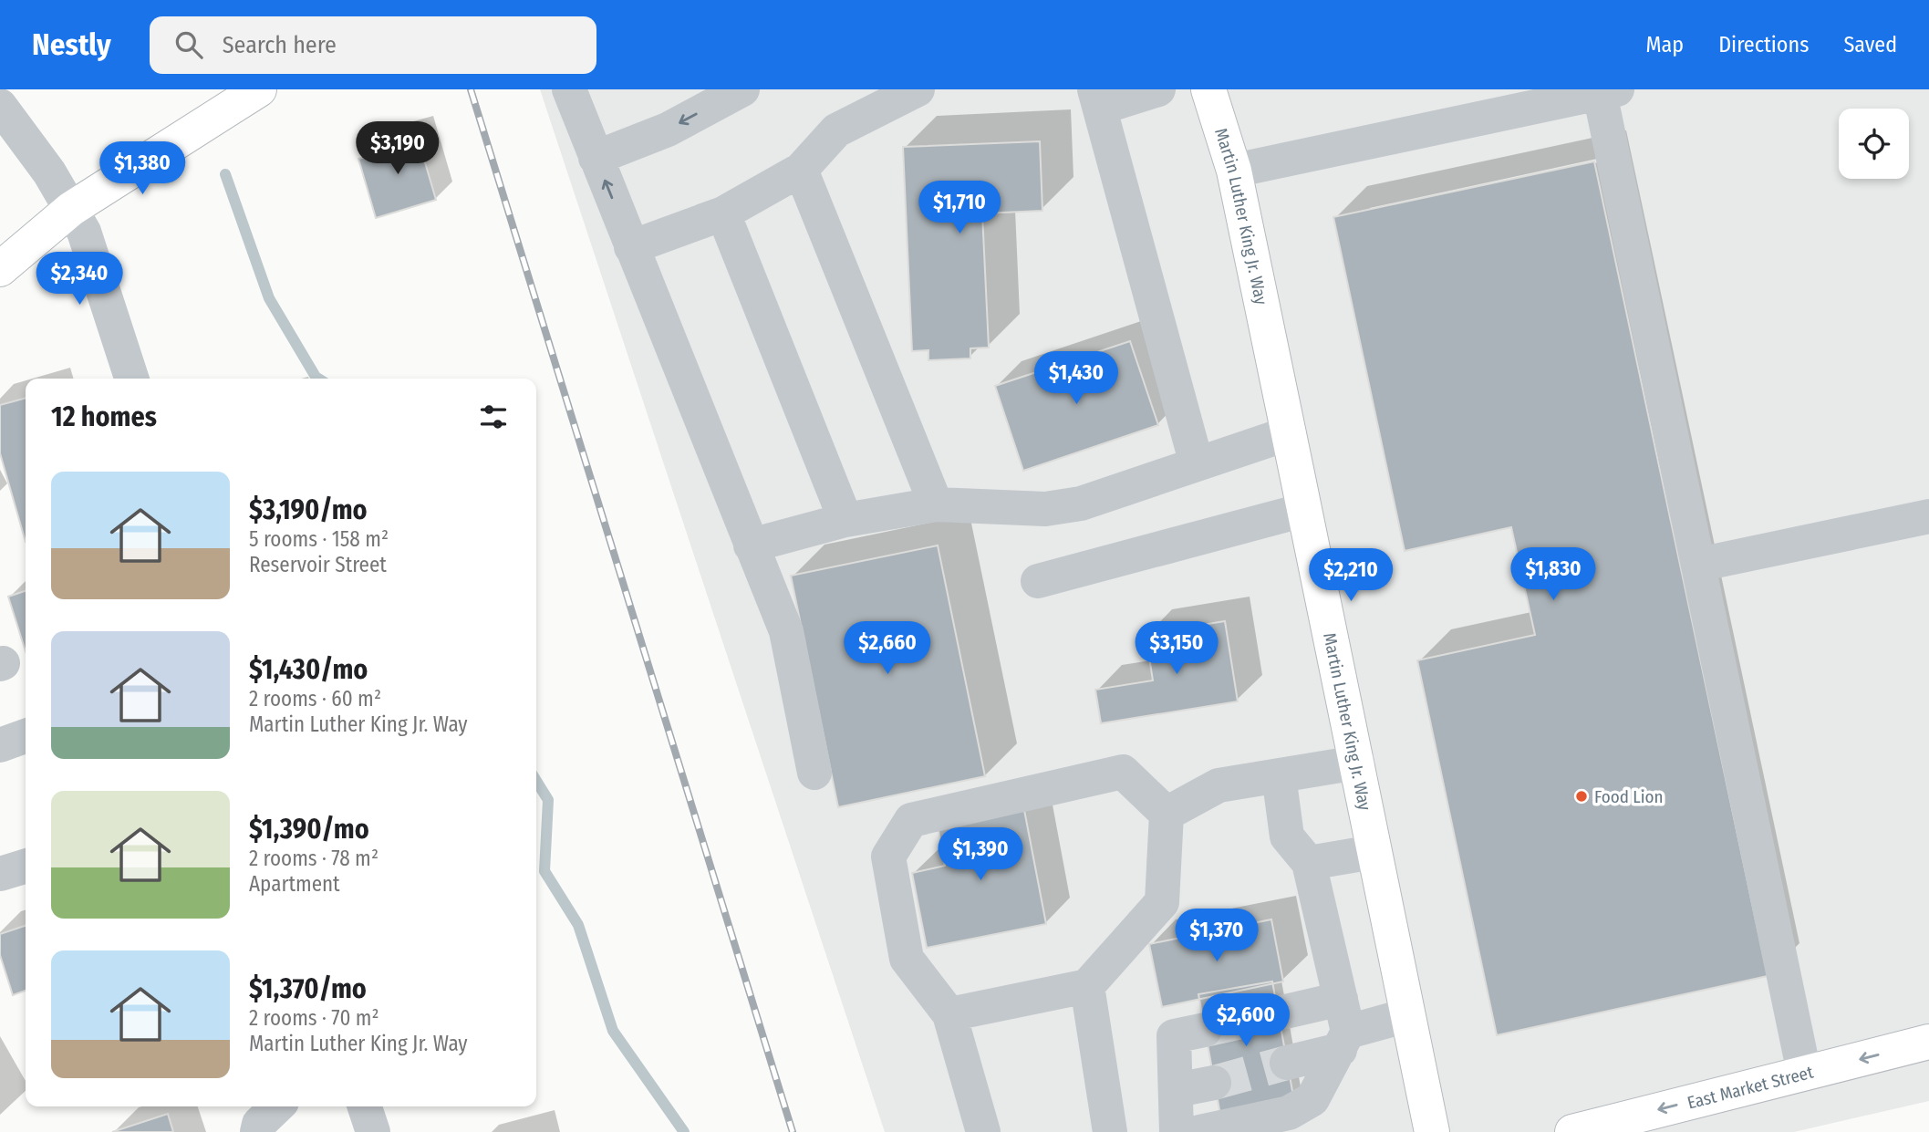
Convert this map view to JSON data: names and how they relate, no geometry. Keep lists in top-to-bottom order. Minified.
{"streets":{"main road":["Martin Luther King Jr. Way","East Market Street"]},"one_way":["East Market Street"],"places":["Food Lion"],"page":{"header":"Nestly","search":"Search here","nav":["Map","Directions","Saved"],"price":["$3,190","$1,380","$1,710","$2,340","$1,430","$1,830","$2,210","$2,660","$3,150","$1,390","$1,370","$2,600"],"heading":"12 homes","list":[{"name":"$3,190/mo","note":"5 rooms · 158 m² · Reservoir Street"},{"name":"$1,430/mo","note":"2 rooms · 60 m² · Martin Luther King Jr. Way"},{"name":"$1,390/mo","note":"2 rooms · 78 m² · Apartment"},{"name":"$1,370/mo","note":"2 rooms · 70 m² · Martin Luther King Jr. Way"}]}}
